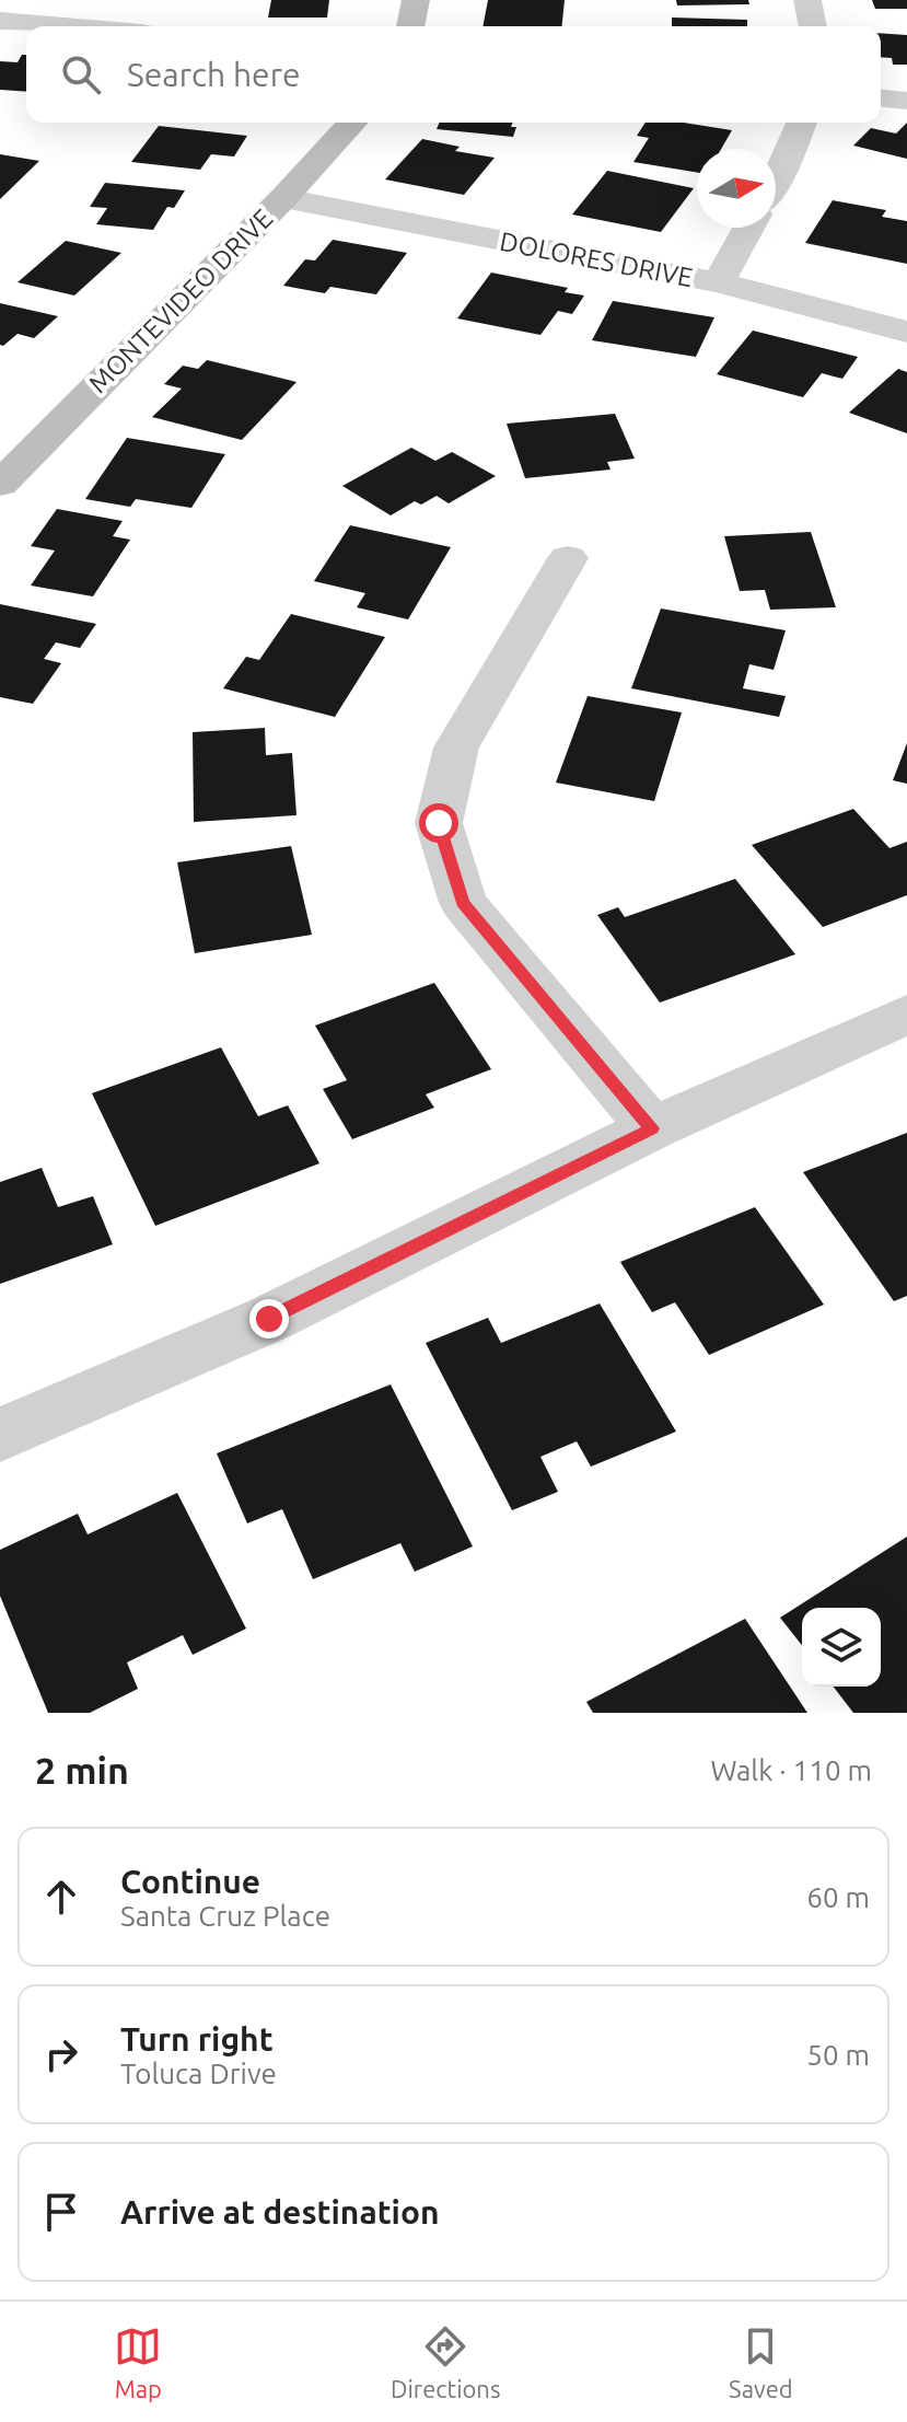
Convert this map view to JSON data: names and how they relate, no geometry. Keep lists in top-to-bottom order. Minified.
{"streets":{"street":["DOLORES DRIVE","MONTEVIDEO DRIVE"]},"crossings":[["DOLORES DRIVE","MONTEVIDEO DRIVE"]],"north":"right","page":{"search":"Search here","heading":["2 min","Walk · 110 m"],"list":[["Continue","Santa Cruz Place","60 m"],["Turn right","Toluca Drive","50 m"],"Arrive at destination"],"nav":["Map","Directions","Saved"]}}
